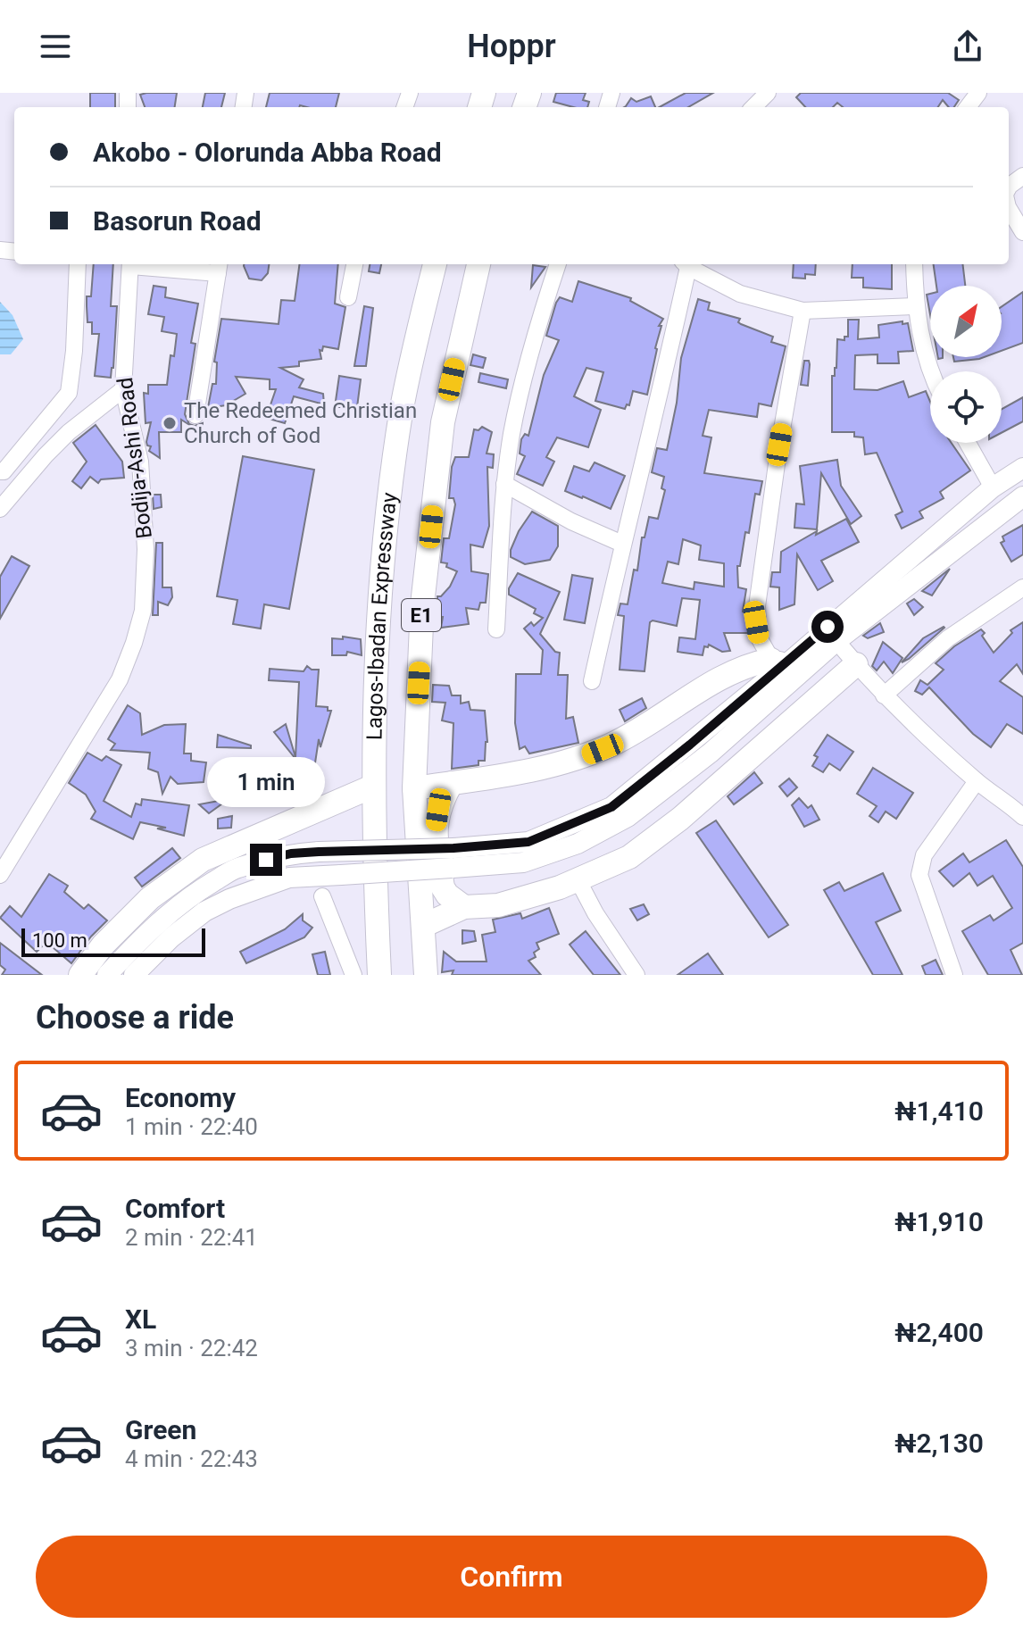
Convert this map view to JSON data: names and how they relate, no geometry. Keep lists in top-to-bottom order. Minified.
{"streets":{"highway":["E1","Lagos-Ibadan Expressway"],"street":["Bodija-Ashi Road"]},"places":["The Redeemed Christian Church of God"],"scale_bar":"100 m","north":"top right","page":{"header":"Hoppr","banner":["Akobo - Olorunda Abba Road","Basorun Road"],"bubble":"1 min","scale":"100 m","heading":"Choose a ride","list":[{"name":"Economy","note":"1 min · 22:40","value":"₦1,410"},{"name":"Comfort","note":"2 min · 22:41","value":"₦1,910"},{"name":"XL","note":"3 min · 22:42","value":"₦2,400"},{"name":"Green","note":"4 min · 22:43","value":"₦2,130"}],"buttons":"Confirm"}}
